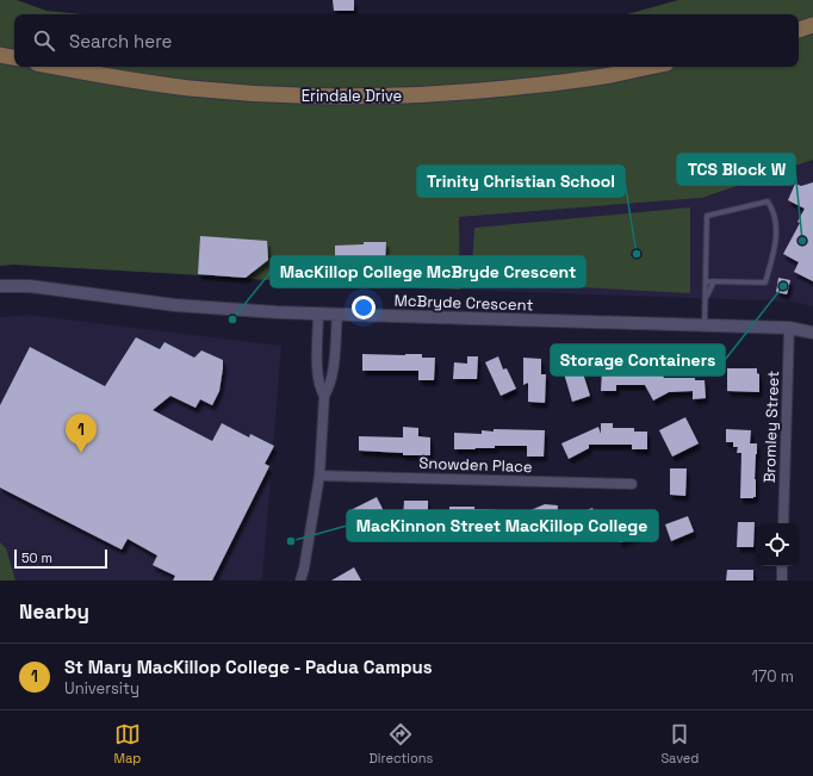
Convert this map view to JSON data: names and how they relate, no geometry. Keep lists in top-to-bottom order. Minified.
{"streets":{"main road":["Erindale Drive"],"street":["McBryde Crescent","Bromley Street","Snowden Place"]},"crossings":[["McBryde Crescent","Bromley Street"]],"places":["TCS Block W","Trinity Christian School","Storage Containers","MacKillop College McBryde Crescent","MacKinnon Street MacKillop College"],"scale_bar":"50 m","page":{"search":"Search here","pins":"1","scale":"50 m","heading":"Nearby","list":[{"mark":"1","name":"St Mary MacKillop College - Padua Campus","note":"University","value":"170 m"}],"nav":["Map","Directions","Saved"]}}
